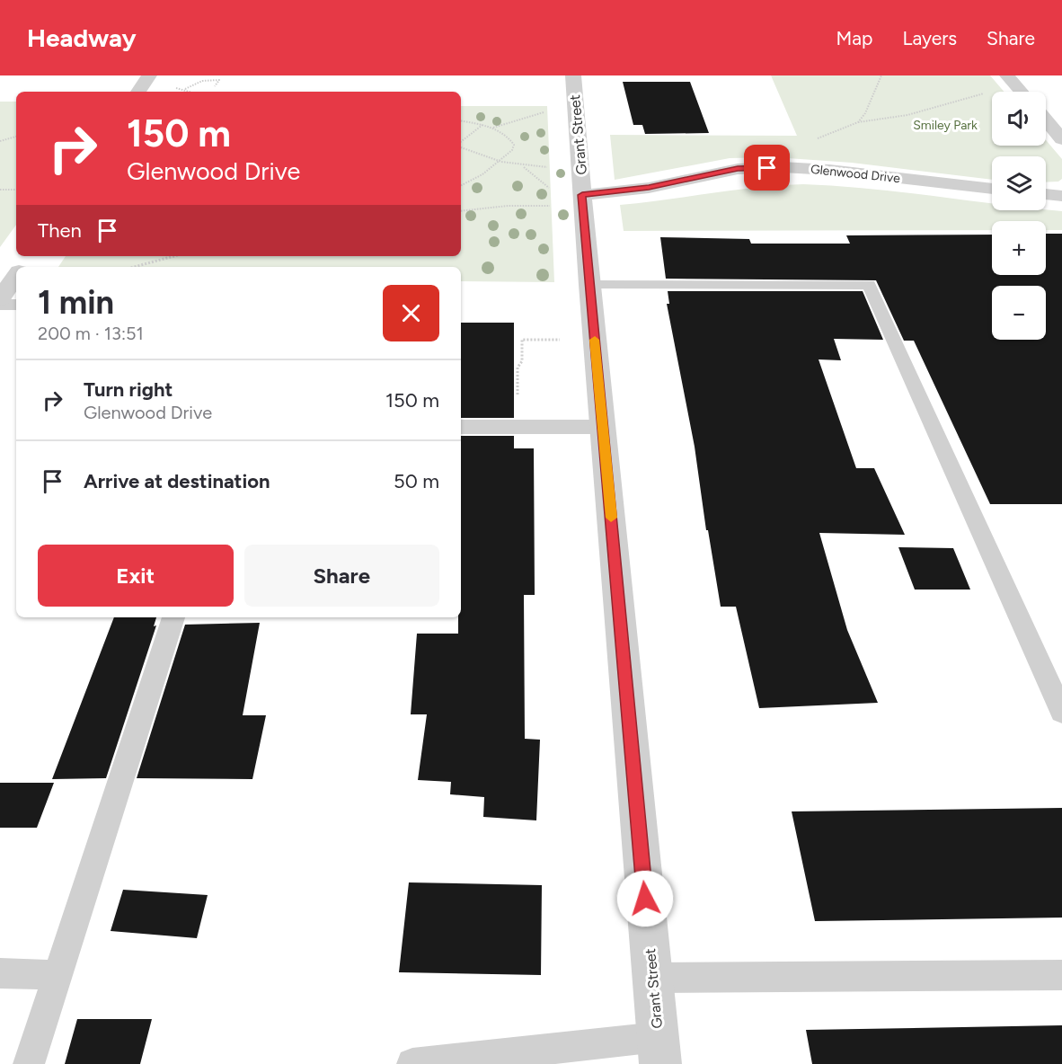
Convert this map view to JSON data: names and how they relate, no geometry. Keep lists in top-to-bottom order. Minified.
{"streets":{"street":["Grant Street","Glenwood Drive"]},"crossings":[["Grant Street","Glenwood Drive"]],"parks":["Smiley Park"],"page":{"header":"Headway","nav":["Map","Layers","Share"],"map_buttons":["+","−"],"turn":["150 m","Glenwood Drive"],"then":"Then","heading":["1 min","200 m · 13:51"],"list":[{"name":"Turn right","note":"Glenwood Drive","value":"150 m"},{"name":"Arrive at destination","value":"50 m"}],"buttons":["Exit","Share"]}}
